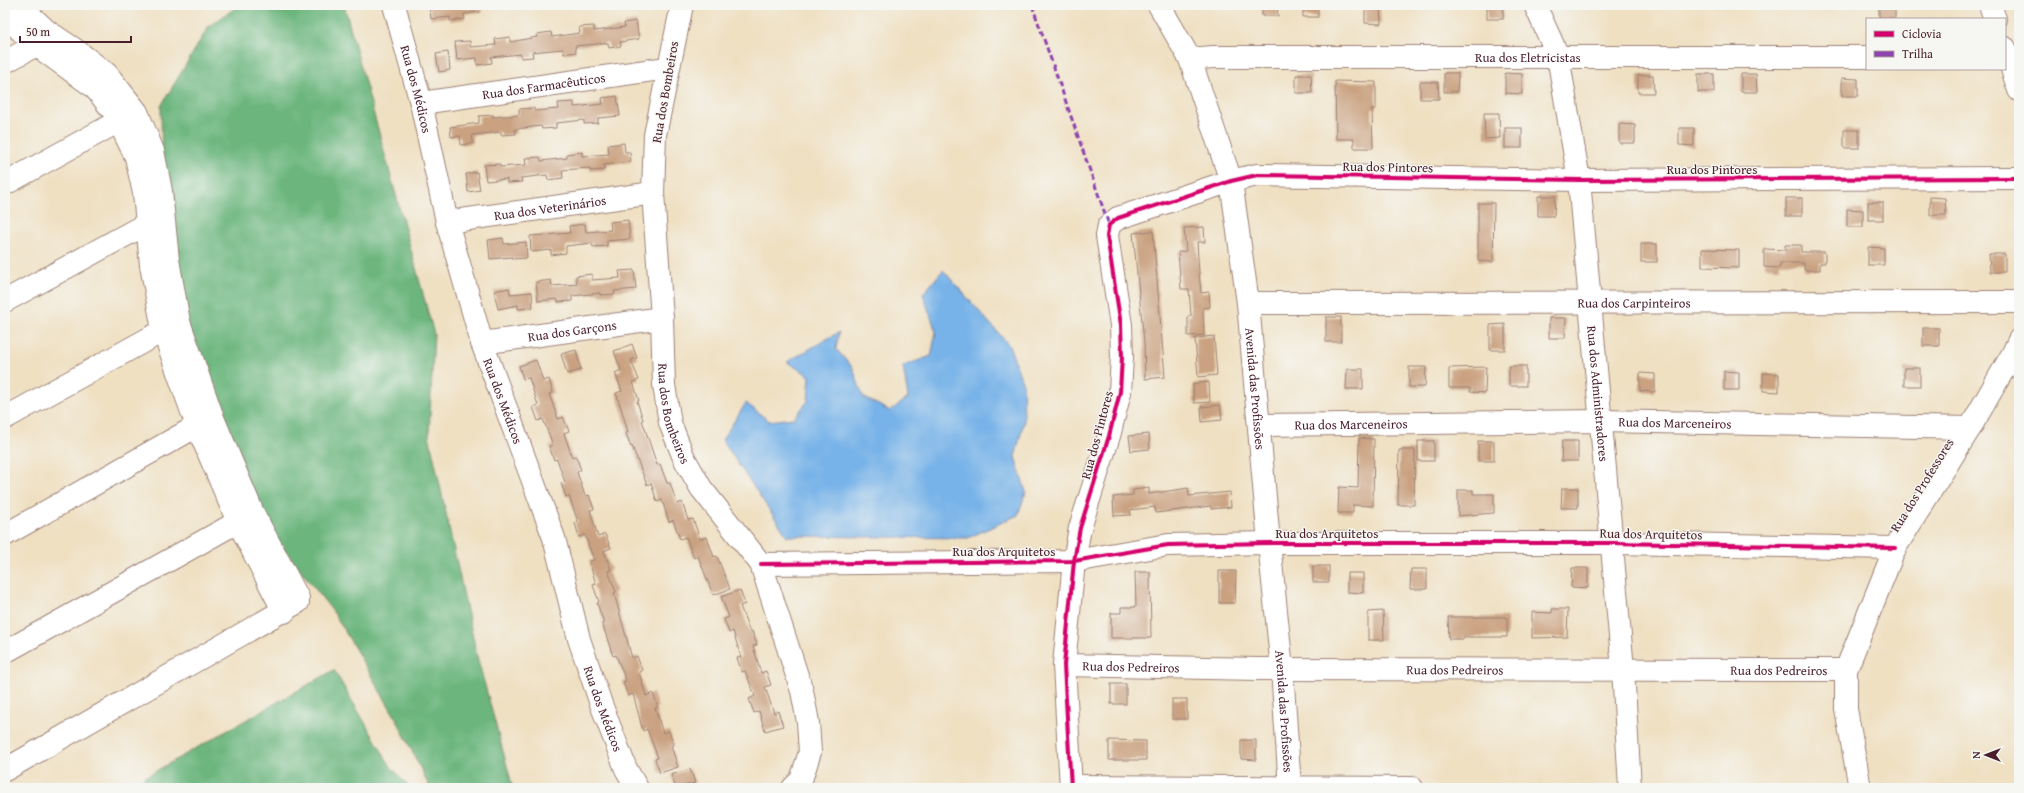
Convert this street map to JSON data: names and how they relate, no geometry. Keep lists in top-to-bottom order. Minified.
{"streets":{"street":["Rua dos Eletricistas","Rua dos Farmacêuticos","Rua dos Médicos","Rua dos Bombeiros","Rua dos Pintores","Rua dos Veterinários","Rua dos Carpinteiros","Rua dos Garçons","Avenida das Profissões","Rua dos Administradores","Rua dos Marceneiros","Rua dos Professores","Rua dos Arquitetos","Rua dos Pedreiros"]},"crossings":[["Rua dos Eletricistas","Avenida das Profissões"],["Rua dos Eletricistas","Rua dos Administradores"],["Rua dos Farmacêuticos","Rua dos Médicos"],["Rua dos Farmacêuticos","Rua dos Bombeiros"],["Rua dos Médicos","Rua dos Veterinários"],["Rua dos Médicos","Rua dos Garçons"],["Rua dos Bombeiros","Rua dos Veterinários"],["Rua dos Bombeiros","Rua dos Garçons"],["Rua dos Bombeiros","Rua dos Arquitetos"],["Rua dos Pintores","Avenida das Profissões"],["Rua dos Pintores","Rua dos Administradores"],["Rua dos Pintores","Rua dos Arquitetos"],["Rua dos Pintores","Rua dos Pedreiros"],["Rua dos Carpinteiros","Avenida das Profissões"],["Rua dos Carpinteiros","Rua dos Administradores"],["Avenida das Profissões","Rua dos Marceneiros"],["Avenida das Profissões","Rua dos Arquitetos"],["Avenida das Profissões","Rua dos Pedreiros"],["Rua dos Administradores","Rua dos Marceneiros"],["Rua dos Administradores","Rua dos Arquitetos"],["Rua dos Administradores","Rua dos Pedreiros"],["Rua dos Marceneiros","Rua dos Professores"],["Rua dos Professores","Rua dos Arquitetos"],["Rua dos Professores","Rua dos Pedreiros"]],"legend":["Ciclovia","Trilha"],"scale_bar":"50 m","north":"left"}
